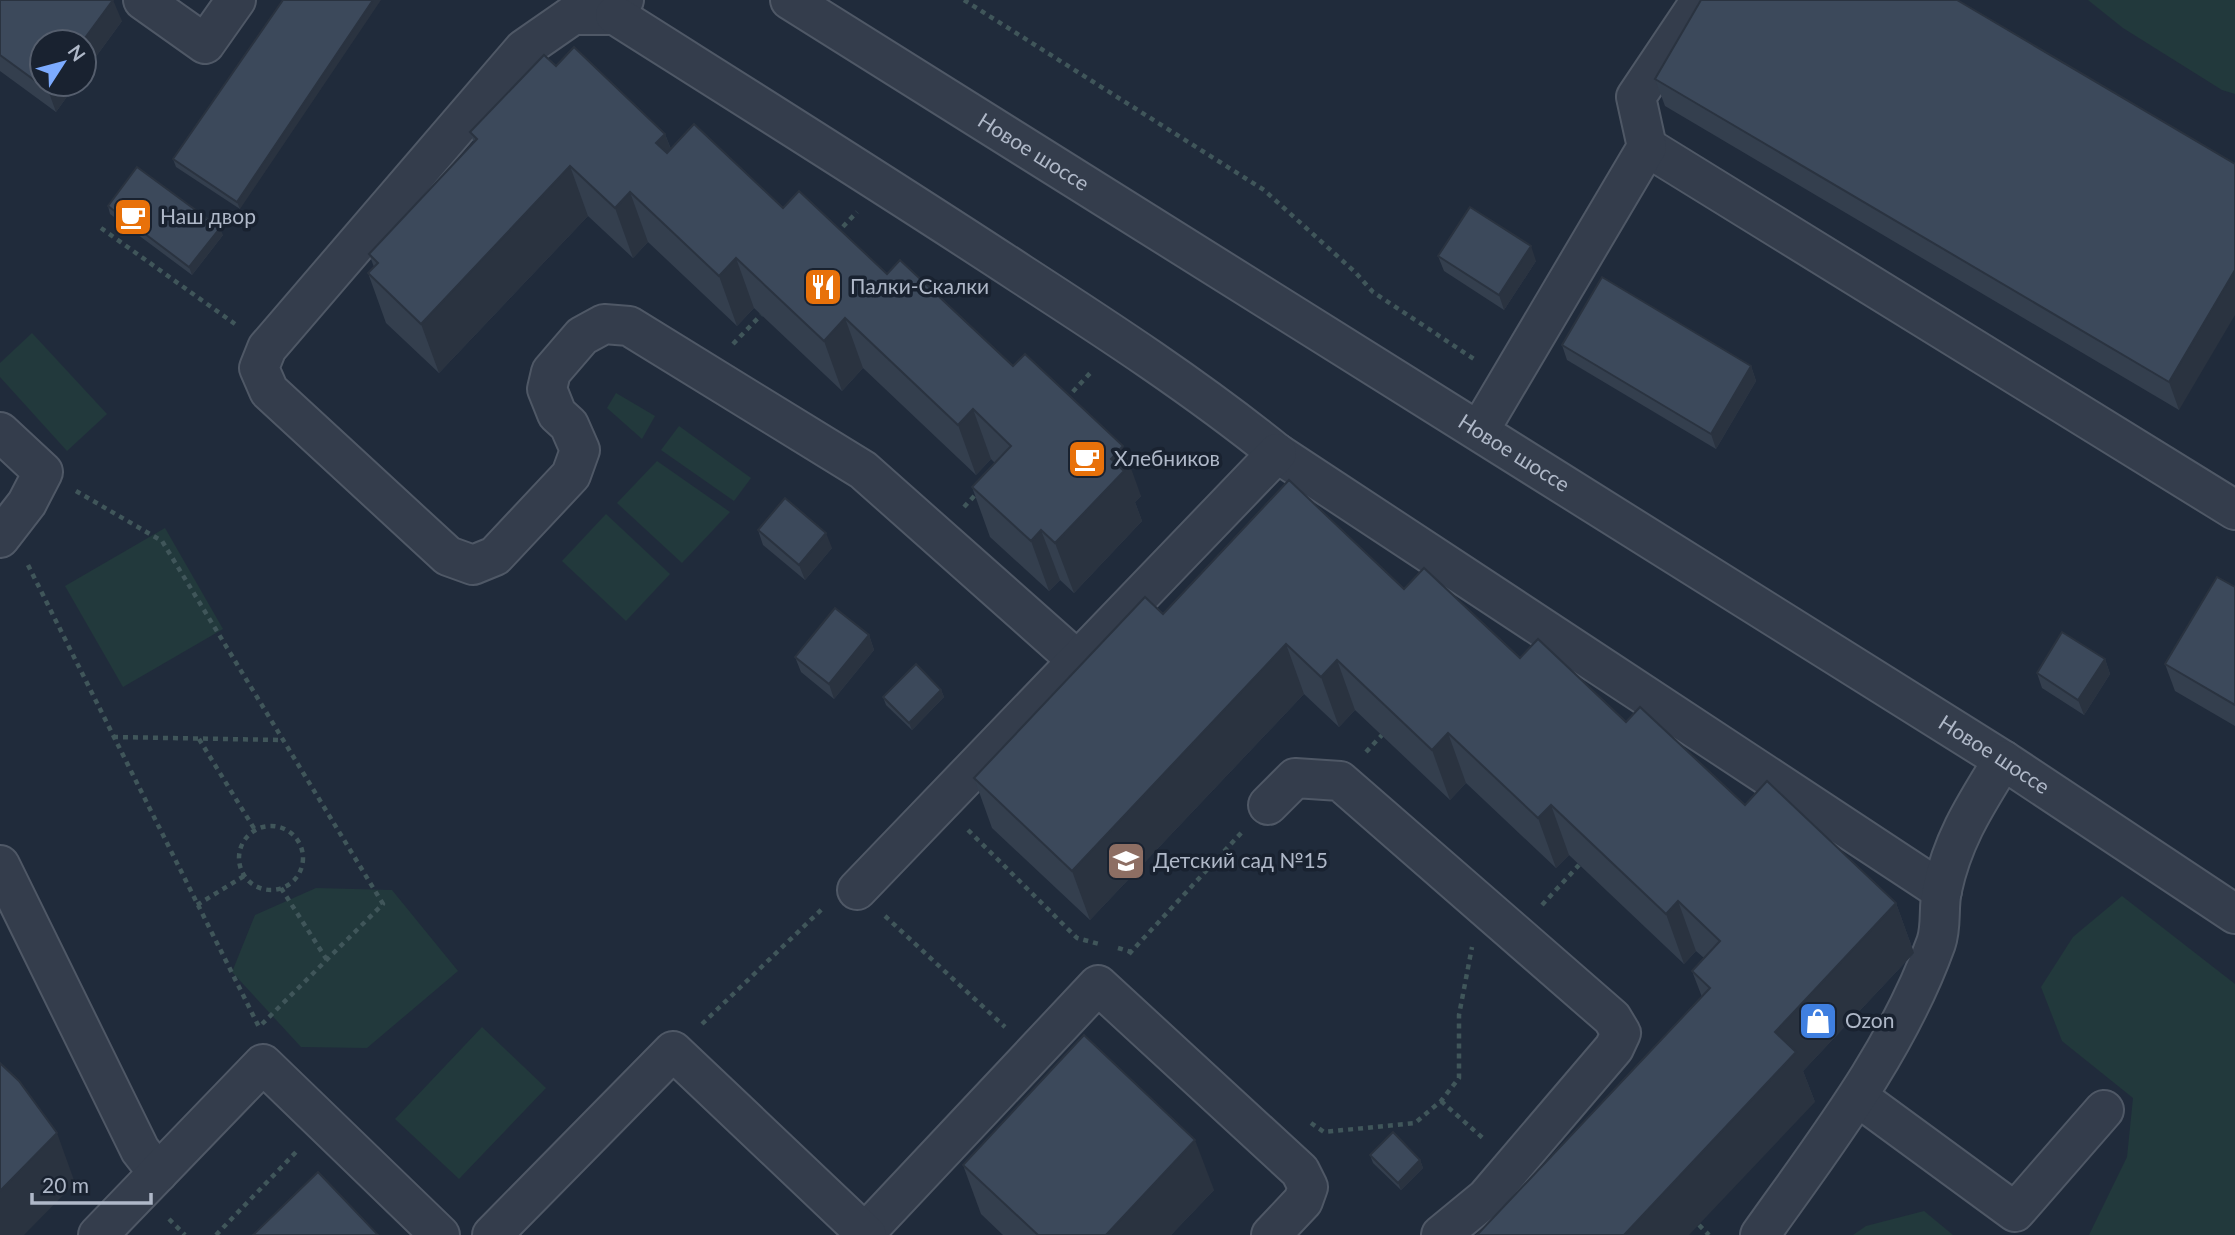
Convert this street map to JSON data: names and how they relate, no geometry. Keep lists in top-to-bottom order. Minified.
{"streets":{"street":["Новое шоссе"]},"places":{"cafe":["Наш двор","Хлебников"],"restaurant":["Палки-Скалки"],"school or university":["Детский сад №15"],"shop":["Ozon"]},"scale_bar":"20 m","north":"top right"}
